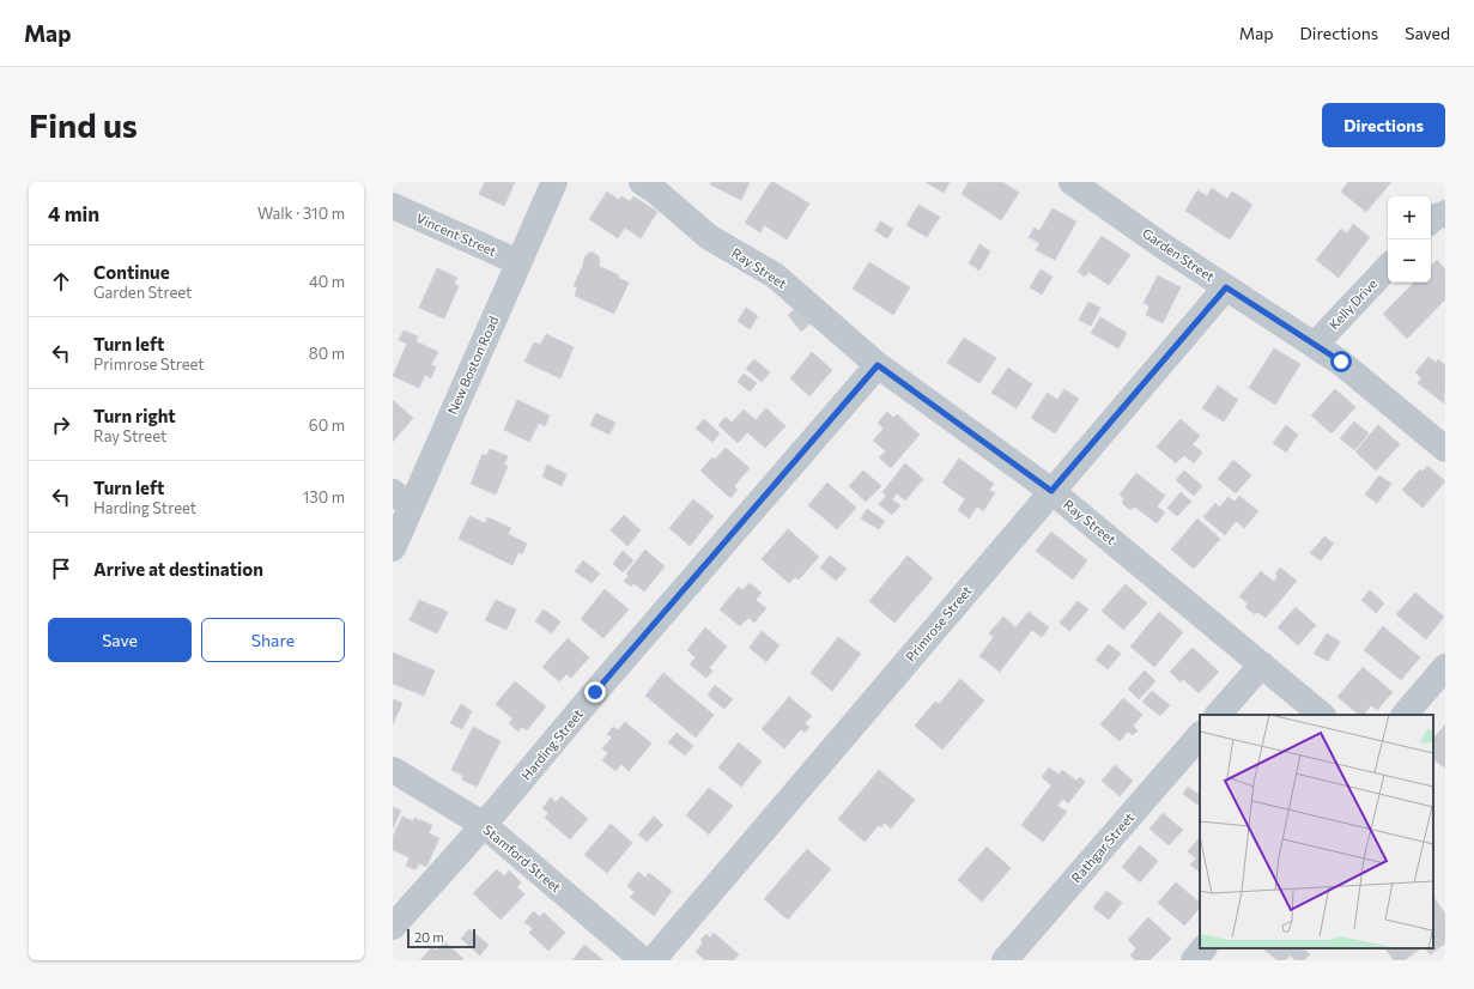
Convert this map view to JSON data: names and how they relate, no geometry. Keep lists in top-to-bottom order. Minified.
{"streets":{"street":["Vincent Street","Garden Street","Ray Street","Kelly Drive","New Boston Road","Primrose Street","Harding Street","Rathgar Street","Stamford Street"]},"crossings":[["Vincent Street","New Boston Road"],["Garden Street","Kelly Drive"],["Garden Street","Primrose Street"],["Ray Street","Primrose Street"],["Ray Street","Harding Street"],["Harding Street","Stamford Street"]],"scale_bar":"20 m","page":{"header":"Map","nav":["Map","Directions","Saved"],"buttons":["Directions",["Save","Share"]],"title":"Find us","heading":["4 min","Walk · 310 m"],"map_buttons":["+","−"],"list":[["Continue","Garden Street","40 m"],["Turn left","Primrose Street","80 m"],["Turn right","Ray Street","60 m"],["Turn left","Harding Street","130 m"],"Arrive at destination"],"scale":"20 m"}}
